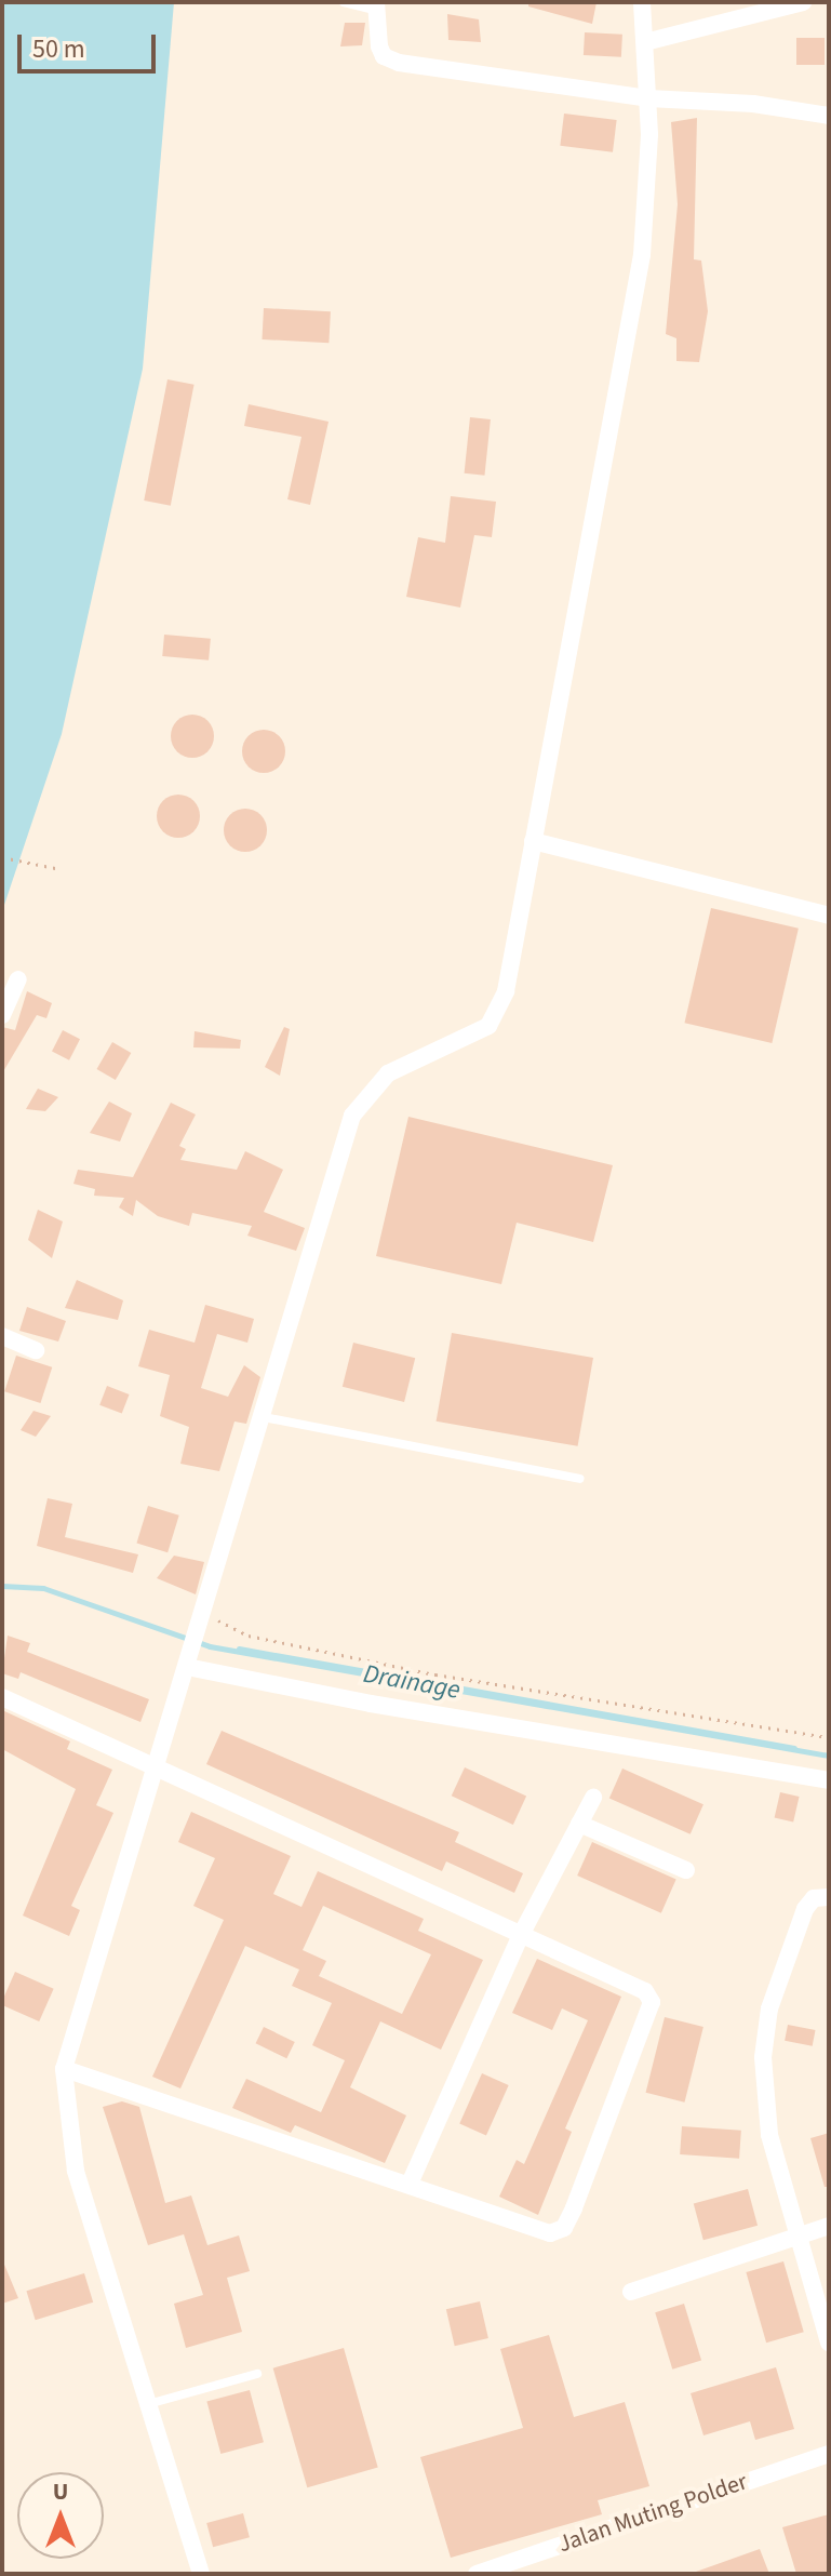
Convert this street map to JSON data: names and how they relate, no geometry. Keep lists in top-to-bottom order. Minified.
{"streets":{"street":["Jalan Muting Polder"]},"water":["Drainage"],"scale_bar":"50 m","north":"top"}
